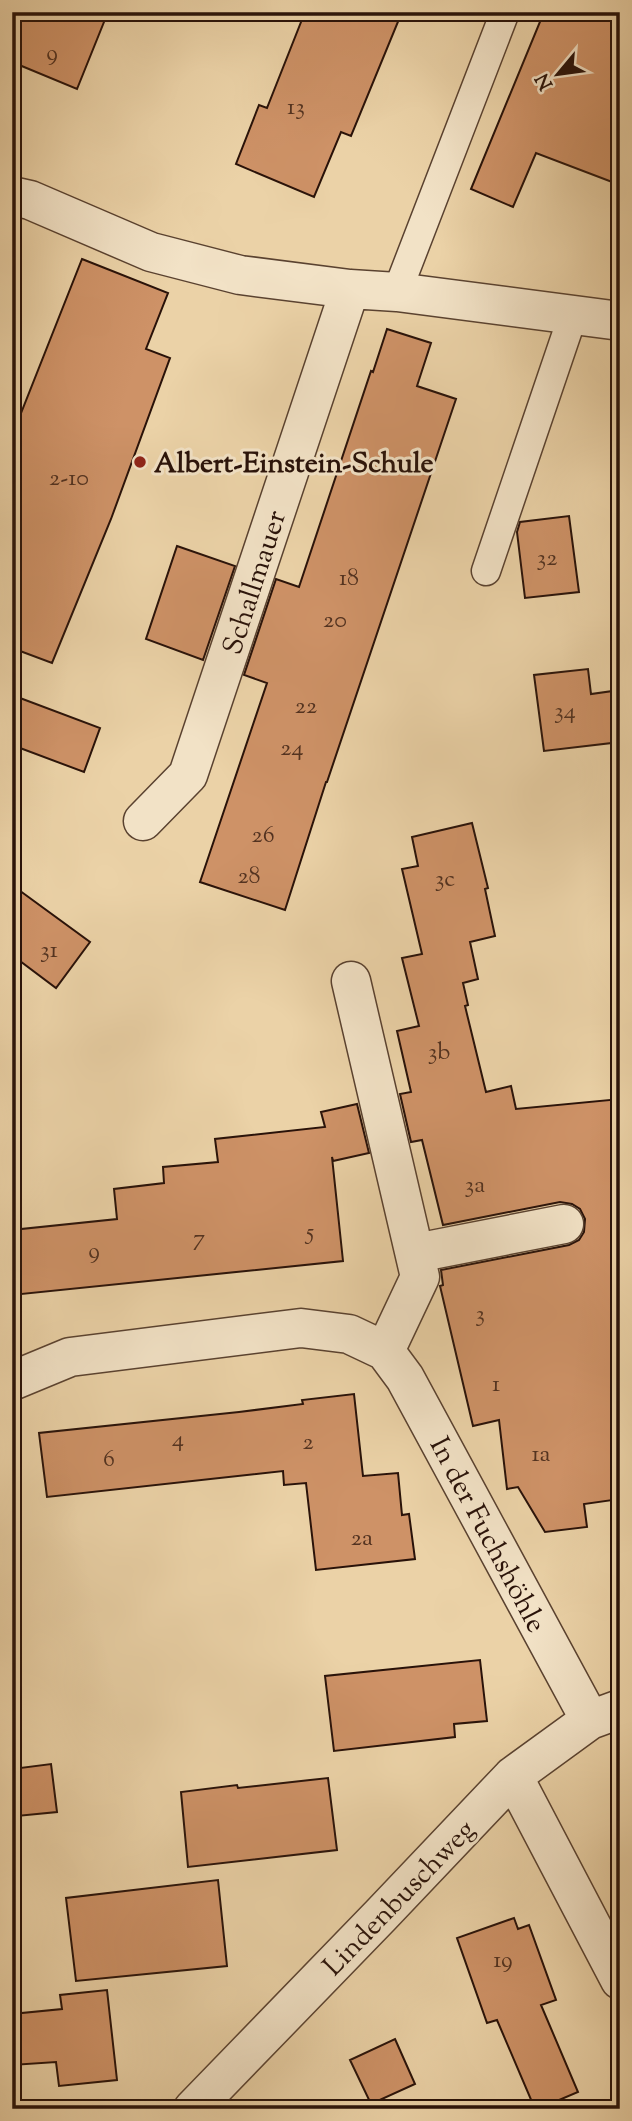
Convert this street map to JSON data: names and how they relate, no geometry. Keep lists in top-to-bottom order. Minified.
{"streets":{"street":["Schallmauer","In der Fuchshöhle","Lindenbuschweg"]},"crossings":[["In der Fuchshöhle","Lindenbuschweg"]],"places":["Albert-Einstein-Schule"],"house_numbers":["9","13","2-10","32","18","20","22","34","24","26","28","3c","31","3b","3a","5","7","9","3","1","4","2","1a","6","2a","19"],"north":"bottom left"}
